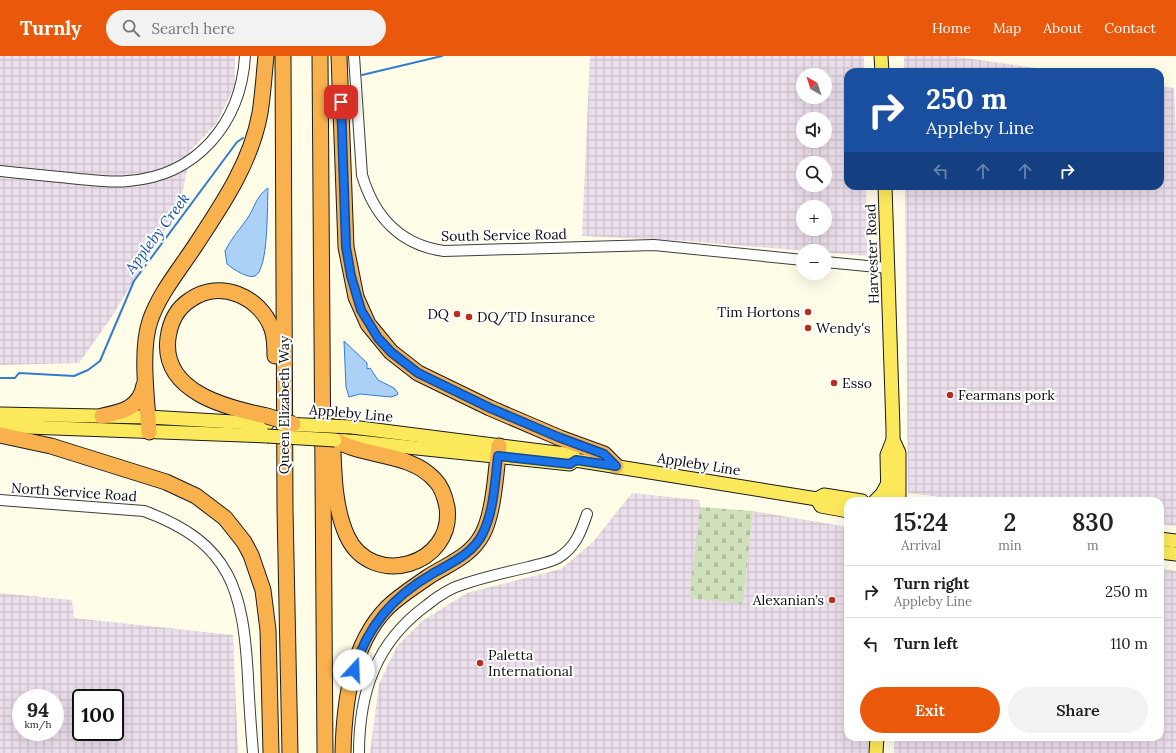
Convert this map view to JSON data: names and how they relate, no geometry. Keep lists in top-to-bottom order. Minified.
{"streets":{"highway":["Queen Elizabeth Way"],"main road":["Harvester Road","Appleby Line"],"street":["South Service Road","North Service Road"]},"water":["Appleby Creek"],"places":["Tim Hortons","DQ","DQ/TD Insurance","Wendy's","Esso","Fearmans pork","Alexanian’s","Paletta International"],"north":"top left","page":{"header":"Turnly","search":"Search here","nav":["Home","Map","About","Contact"],"map_buttons":["+","−"],"turn":["250 m","Appleby Line"],"eta":["15:24","Arrival","2","min","830","m"],"list":[{"name":"Turn right","note":"Appleby Line","value":"250 m"},{"name":"Turn left","value":"110 m"}],"buttons":["Exit","Share"],"speed":"94 km/h","limit":"100"}}
